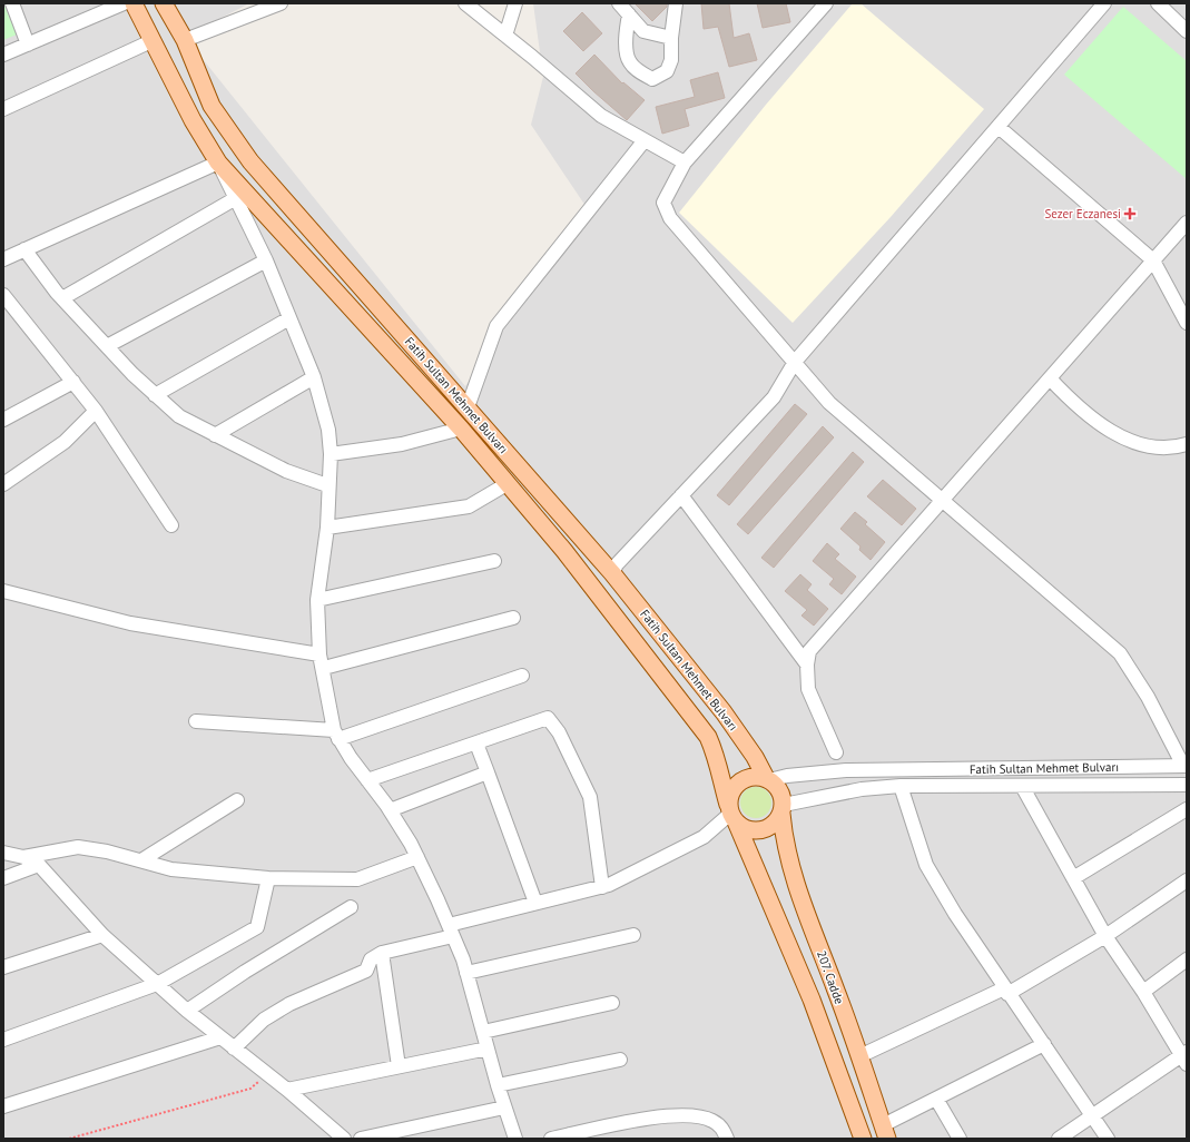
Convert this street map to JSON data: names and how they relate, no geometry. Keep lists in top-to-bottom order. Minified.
{"streets":{"main road":["Fatih Sultan Mehmet Bulvarı","207. Cadde"]},"crossings":[["Fatih Sultan Mehmet Bulvarı","207. Cadde"]],"places":{"health":["Sezer Eczanesi"]}}
